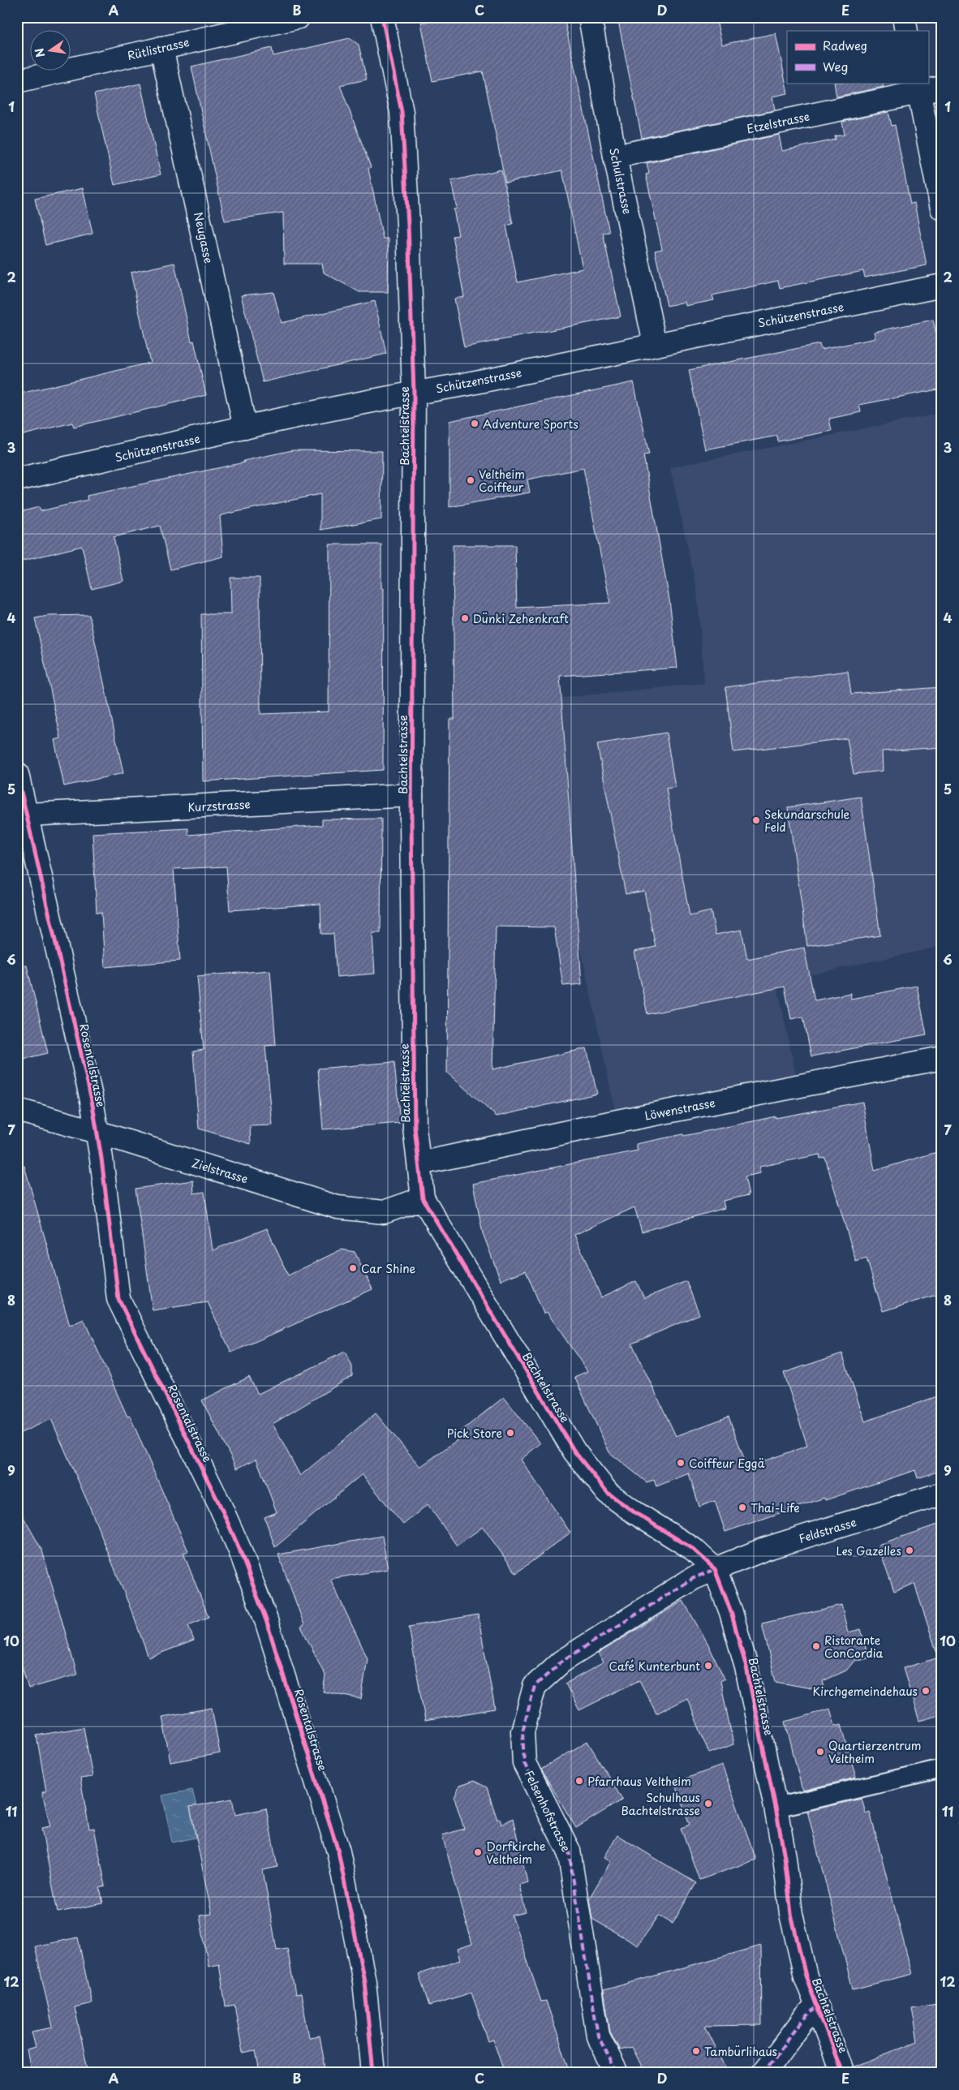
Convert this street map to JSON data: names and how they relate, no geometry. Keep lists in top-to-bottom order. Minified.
{"streets":{"street":["Rütlistrasse","Etzelstrasse","Schulstrasse","Neugasse","Schützenstrasse","Bachtelstrasse","Kurzstrasse","Rosentalstrasse","Löwenstrasse","Zielstrasse","Feldstrasse","Felsenhofstrasse"]},"crossings":[["Rütlistrasse","Neugasse"],["Etzelstrasse","Schulstrasse"],["Schulstrasse","Schützenstrasse"],["Neugasse","Schützenstrasse"],["Schützenstrasse","Bachtelstrasse"],["Bachtelstrasse","Kurzstrasse"],["Bachtelstrasse","Löwenstrasse"],["Bachtelstrasse","Zielstrasse"],["Bachtelstrasse","Feldstrasse"],["Bachtelstrasse","Felsenhofstrasse"],["Kurzstrasse","Rosentalstrasse"],["Rosentalstrasse","Zielstrasse"],["Feldstrasse","Felsenhofstrasse"]],"places":["Adventure Sports","Veltheim Coiffeur","Dünki Zehenkraft","Sekundarschule Feld","Car Shine","Pick Store","Coiffeur Eggä","Thai-Life","Les Gazelles","Ristorante ConCordia","Café Kunterbunt","Kirchgemeindehaus","Quartierzentrum Veltheim","Pfarrhaus Veltheim","Schulhaus Bachtelstrasse","Dorfkirche Veltheim","Tambürlihaus"],"legend":["Radweg","Weg"],"north":"left","grid":{"columns":["A","B","C","D","E"],"rows":["1","2","3","4","5","6","7","8","9","10","11","12"]}}
